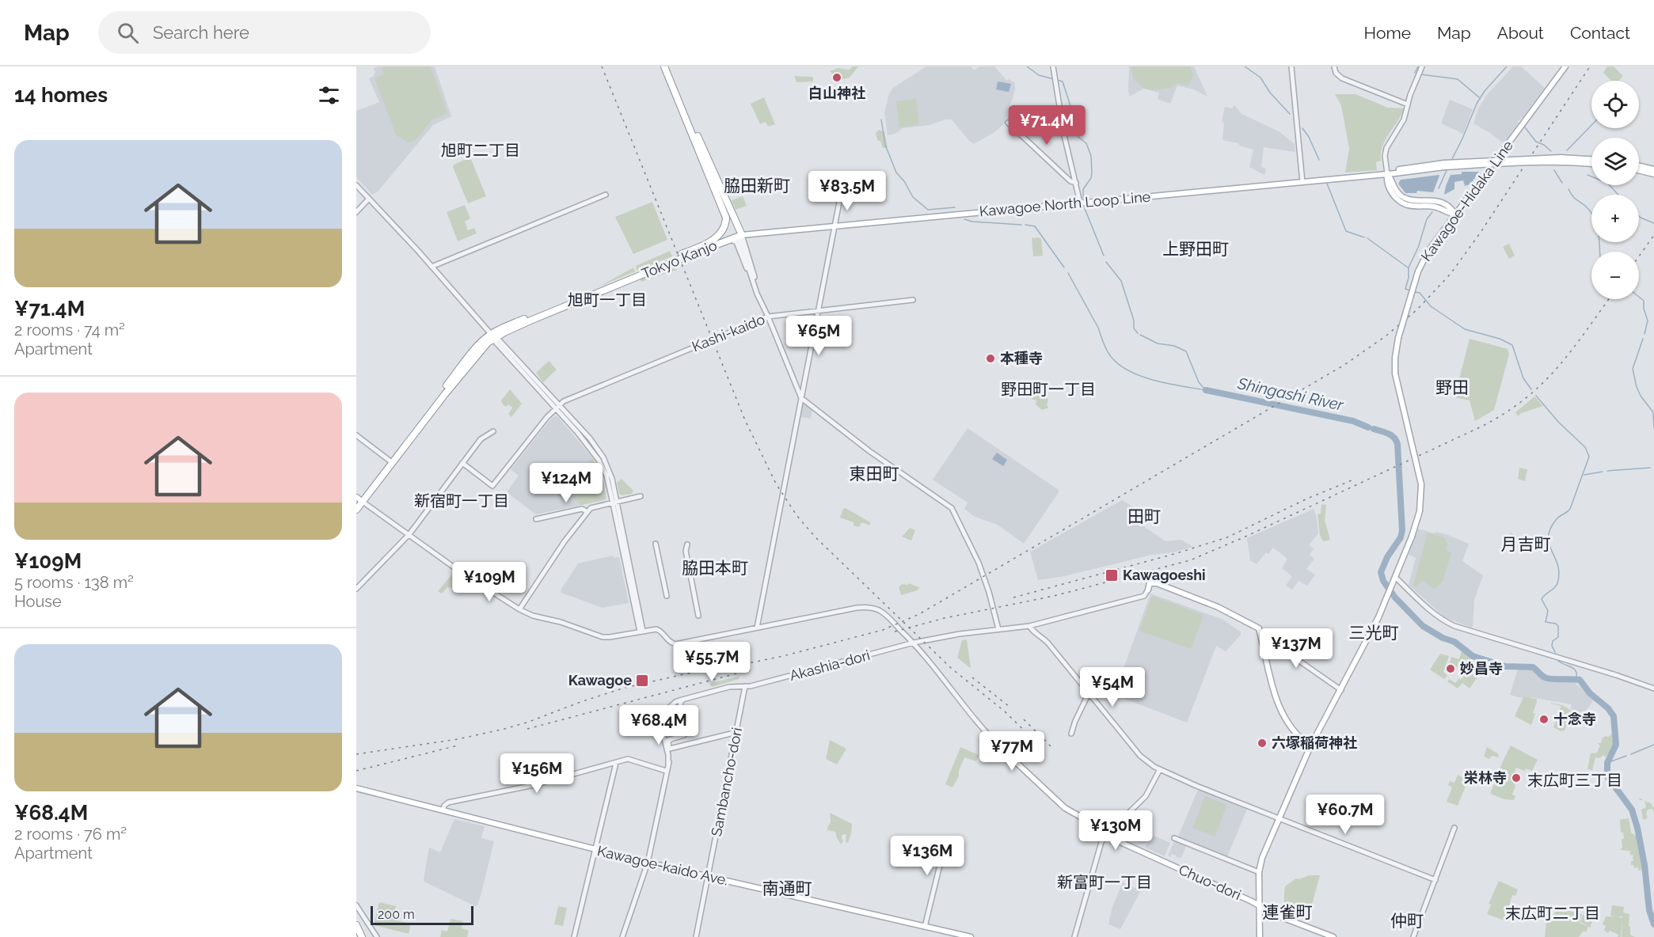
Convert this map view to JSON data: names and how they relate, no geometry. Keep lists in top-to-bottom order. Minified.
{"streets":{"highway":["Tokyo Kanjo"],"main road":["Kawagoe-Hidaka Line","Kawagoe North Loop Line","Kawagoe-kaido Ave.","Chuo-dori"],"street":["Kashi-kaido","Akashia-dori","Sambancho-dori"]},"crossings":[["Kawagoe-Hidaka Line","Chuo-dori"],["Kawagoe North Loop Line","Tokyo Kanjo"],["Akashia-dori","Sambancho-dori"],["Sambancho-dori","Kawagoe-kaido Ave."]],"districts":["旭町二丁目","脇田新町","上野田町","旭町一丁目","野田","野田町一丁目","東田町","新宿町一丁目","田町","月吉町","脇田本町","三光町","末広町三丁目","新富町一丁目","南通町","連雀町","末広町二丁目","仲町"],"water":["Shingashi River"],"places":{"other":["白山神社","本種寺","妙昌寺","十念寺","六塚稲荷神社","栄林寺"],"transit":["Kawagoeshi","Kawagoe"]},"scale_bar":"200 m","page":{"header":"Map","search":"Search here","nav":["Home","Map","About","Contact"],"heading":"14 homes","map_buttons":["+","−"],"price":["¥71.4M","¥83.5M","¥65M","¥124M","¥109M","¥137M","¥55.7M","¥54M","¥68.4M","¥77M","¥156M","¥60.7M","¥130M","¥136M"],"list":[{"name":"¥71.4M","note":"2 rooms · 74 m² · Apartment"},{"name":"¥109M","note":"5 rooms · 138 m² · House"},{"name":"¥68.4M","note":"2 rooms · 76 m² · Apartment"}],"scale":"200 m"}}
